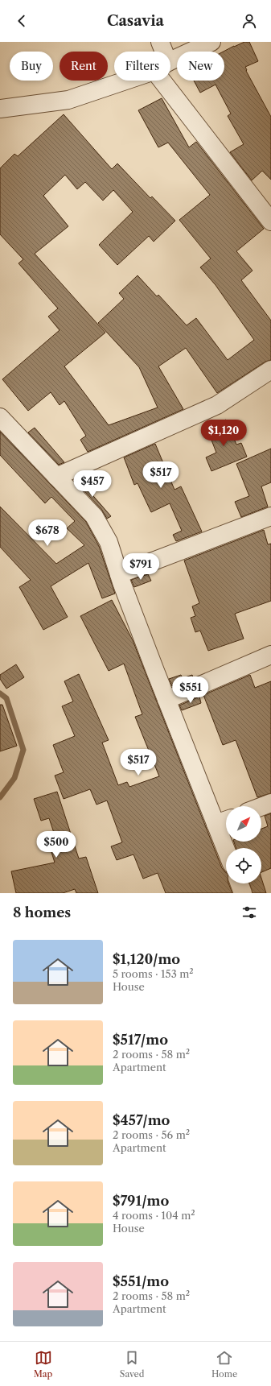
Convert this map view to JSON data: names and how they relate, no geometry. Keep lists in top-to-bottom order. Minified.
{"north":"top right","page":{"header":"Casavia","chip":["Buy","Rent","Filters","New"],"price":["$1,120","$517","$457","$678","$791","$551","$517","$500"],"heading":"8 homes","list":[{"name":"$1,120/mo","note":"5 rooms · 153 m² · House"},{"name":"$517/mo","note":"2 rooms · 58 m² · Apartment"},{"name":"$457/mo","note":"2 rooms · 56 m² · Apartment"},{"name":"$791/mo","note":"4 rooms · 104 m² · House"},{"name":"$551/mo","note":"2 rooms · 58 m² · Apartment"}],"tabs":["Map","Saved","Home"]}}
